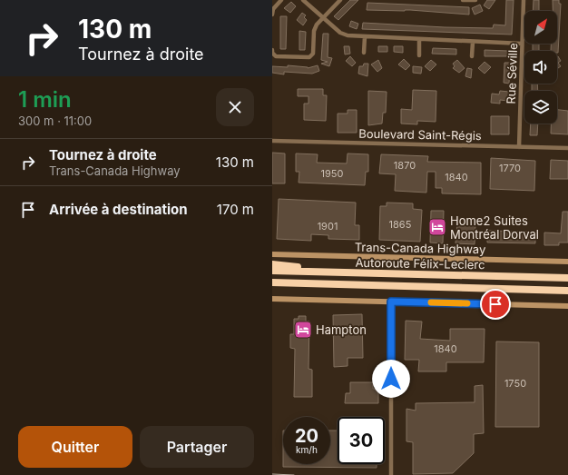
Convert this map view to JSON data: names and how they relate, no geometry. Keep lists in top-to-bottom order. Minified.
{"streets":{"highway":["Autoroute Félix-Leclerc"],"main road":["Trans-Canada Highway"],"street":["Rue Séville","Boulevard Saint-Régis"]},"crossings":[["Rue Séville","Boulevard Saint-Régis"]],"places":{"hotel":["Home2 Suites Montréal Dorval","Hampton"]},"house_numbers":["1870","1770","1950","1840","1865","1901","1840","1750"],"north":"top right","page":{"turn":["130 m","Tournez à droite"],"heading":["1 min","300 m · 11:00"],"list":[{"name":"Tournez à droite","note":"Trans-Canada Highway","value":"130 m"},{"name":"Arrivée à destination","value":"170 m"}],"speed":"20 km/h","limit":"30","buttons":["Quitter","Partager"]}}
